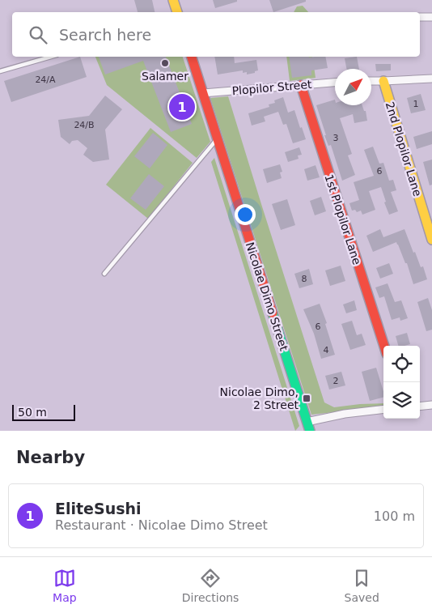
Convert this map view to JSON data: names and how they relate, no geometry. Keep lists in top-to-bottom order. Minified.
{"streets":{"street":["Plopilor Street","2nd Plopilor Lane","1st Plopilor Lane","Nicolae Dimo Street"]},"crossings":[["Plopilor Street","1st Plopilor Lane"],["Plopilor Street","Nicolae Dimo Street"]],"places":{"other":["Salamer"],"transit":["Nicolae Dimo, 2 Street"]},"house_numbers":["24/A","1","24/B","3","6","8","6","4","2"],"scale_bar":"50 m","north":"top right","page":{"search":"Search here","pins":"1","scale":"50 m","heading":"Nearby","list":[{"mark":"1","name":"EliteSushi","note":"Restaurant · Nicolae Dimo Street","value":"100 m"}],"nav":["Map","Directions","Saved"]}}
